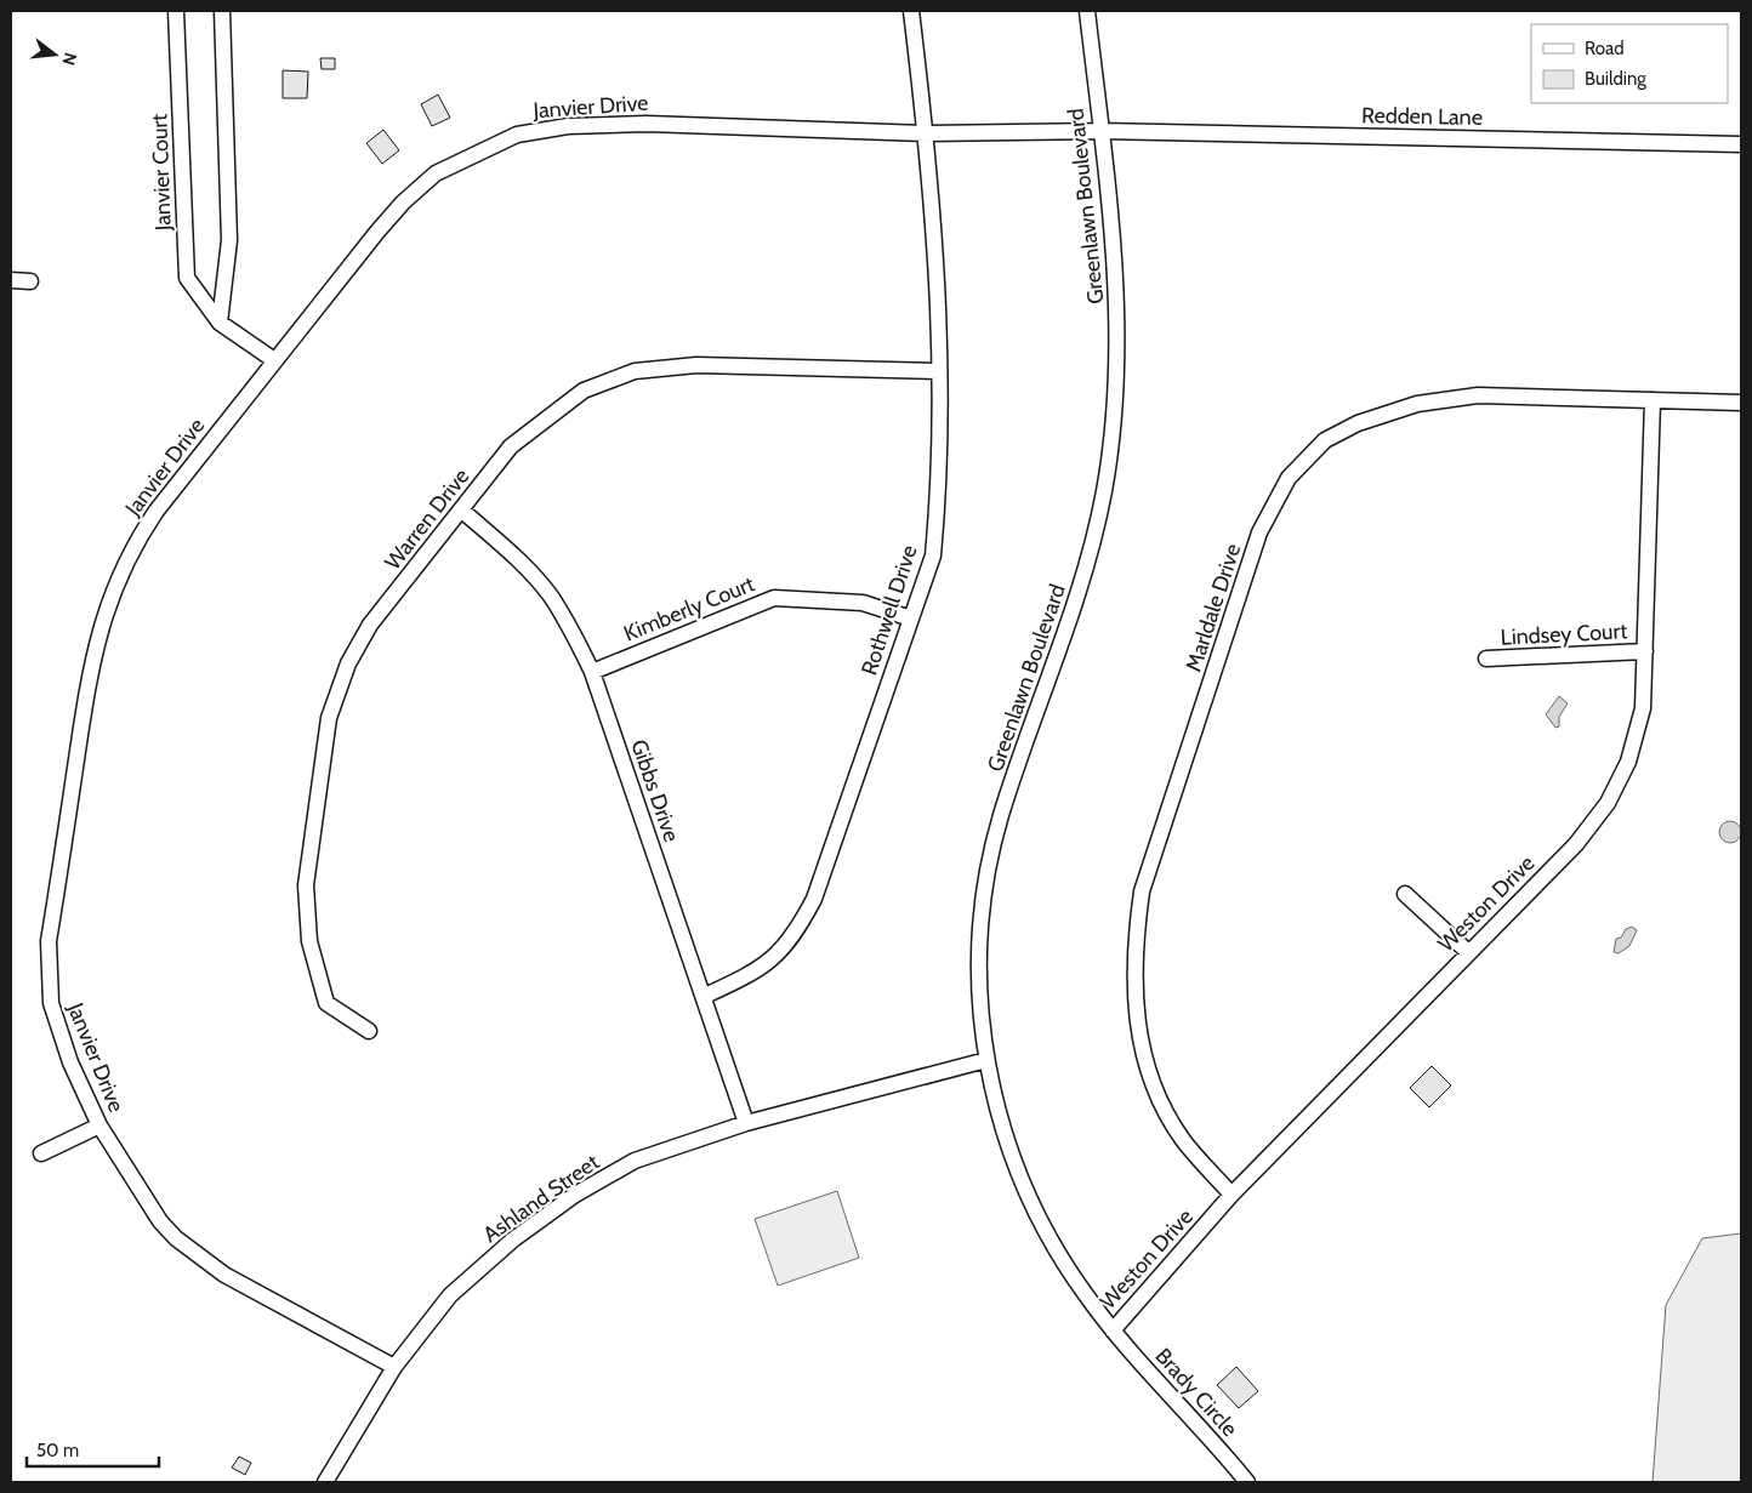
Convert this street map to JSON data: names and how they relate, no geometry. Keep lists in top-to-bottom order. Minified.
{"streets":{"street":["Janvier Drive","Redden Lane","Janvier Court","Greenlawn Boulevard","Warren Drive","Marldale Drive","Kimberly Court","Rothwell Drive","Lindsey Court","Gibbs Drive","Weston Drive","Ashland Street","Brady Circle"]},"crossings":[["Janvier Drive","Redden Lane"],["Janvier Drive","Janvier Court"],["Janvier Drive","Greenlawn Boulevard"],["Janvier Drive","Rothwell Drive"],["Janvier Drive","Ashland Street"],["Redden Lane","Greenlawn Boulevard"],["Greenlawn Boulevard","Weston Drive"],["Greenlawn Boulevard","Ashland Street"],["Greenlawn Boulevard","Brady Circle"],["Warren Drive","Rothwell Drive"],["Warren Drive","Gibbs Drive"],["Marldale Drive","Weston Drive"],["Kimberly Court","Rothwell Drive"],["Kimberly Court","Gibbs Drive"],["Rothwell Drive","Gibbs Drive"],["Lindsey Court","Weston Drive"],["Gibbs Drive","Ashland Street"],["Weston Drive","Brady Circle"]],"legend":["Road","Building"],"scale_bar":"50 m","north":"right"}
